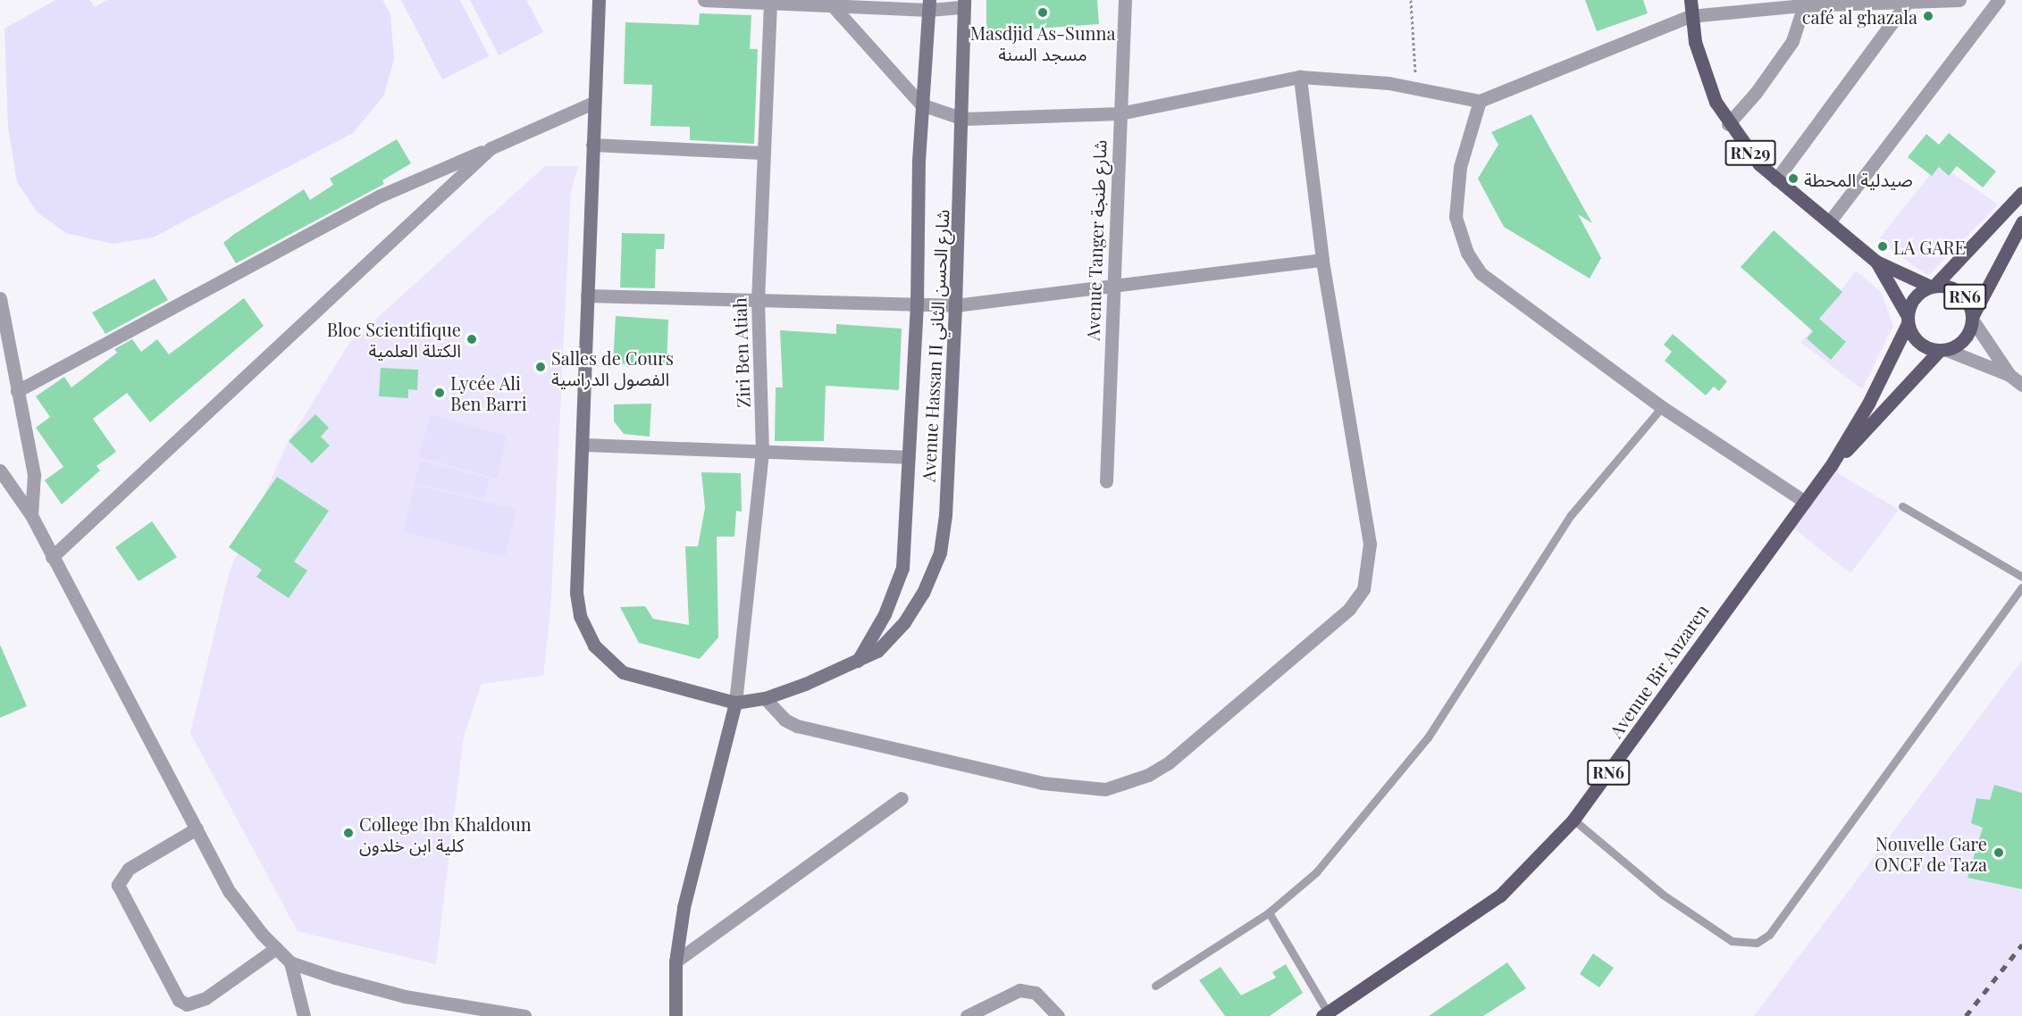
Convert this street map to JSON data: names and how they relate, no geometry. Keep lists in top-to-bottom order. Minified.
{"streets":{"main road":["RN29","RN6","Avenue Bir Anzaren"],"street":["Avenue Tanger شارع طنجة","Avenue Hassan II شارع الحسن الثاني","Ziri Ben Atiah"]},"crossings":[["RN29","RN6"],["RN29","Avenue Bir Anzaren"],["RN6","Avenue Bir Anzaren"],["Avenue Hassan II شارع الحسن الثاني","Ziri Ben Atiah"]],"places":["Masdjid As-Sunna مسجد السنة","café al ghazala","صيدلية المحطة","LA GARE","Bloc Scientifique الكتلة العلمية","Salles de Cours الفصول الدراسية","Lycée Ali Ben Barri","College Ibn Khaldoun كلية ابن خلدون","Nouvelle Gare ONCF de Taza"]}
